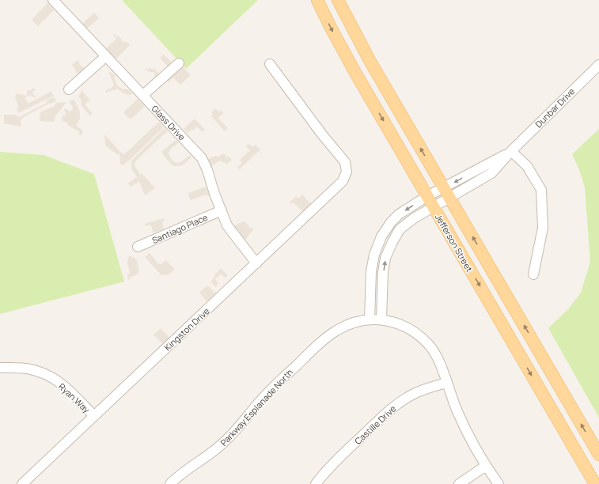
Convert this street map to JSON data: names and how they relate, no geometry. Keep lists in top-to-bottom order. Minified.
{"streets":{"main road":["Jefferson Street"],"street":["Dunbar Drive","Glass Drive","Santiago Place","Kingston Drive","Ryan Way","Parkway Esplanade North","Castille Drive"]},"crossings":[["Dunbar Drive","Jefferson Street"],["Dunbar Drive","Parkway Esplanade North"],["Glass Drive","Santiago Place"],["Glass Drive","Kingston Drive"],["Kingston Drive","Ryan Way"]]}
